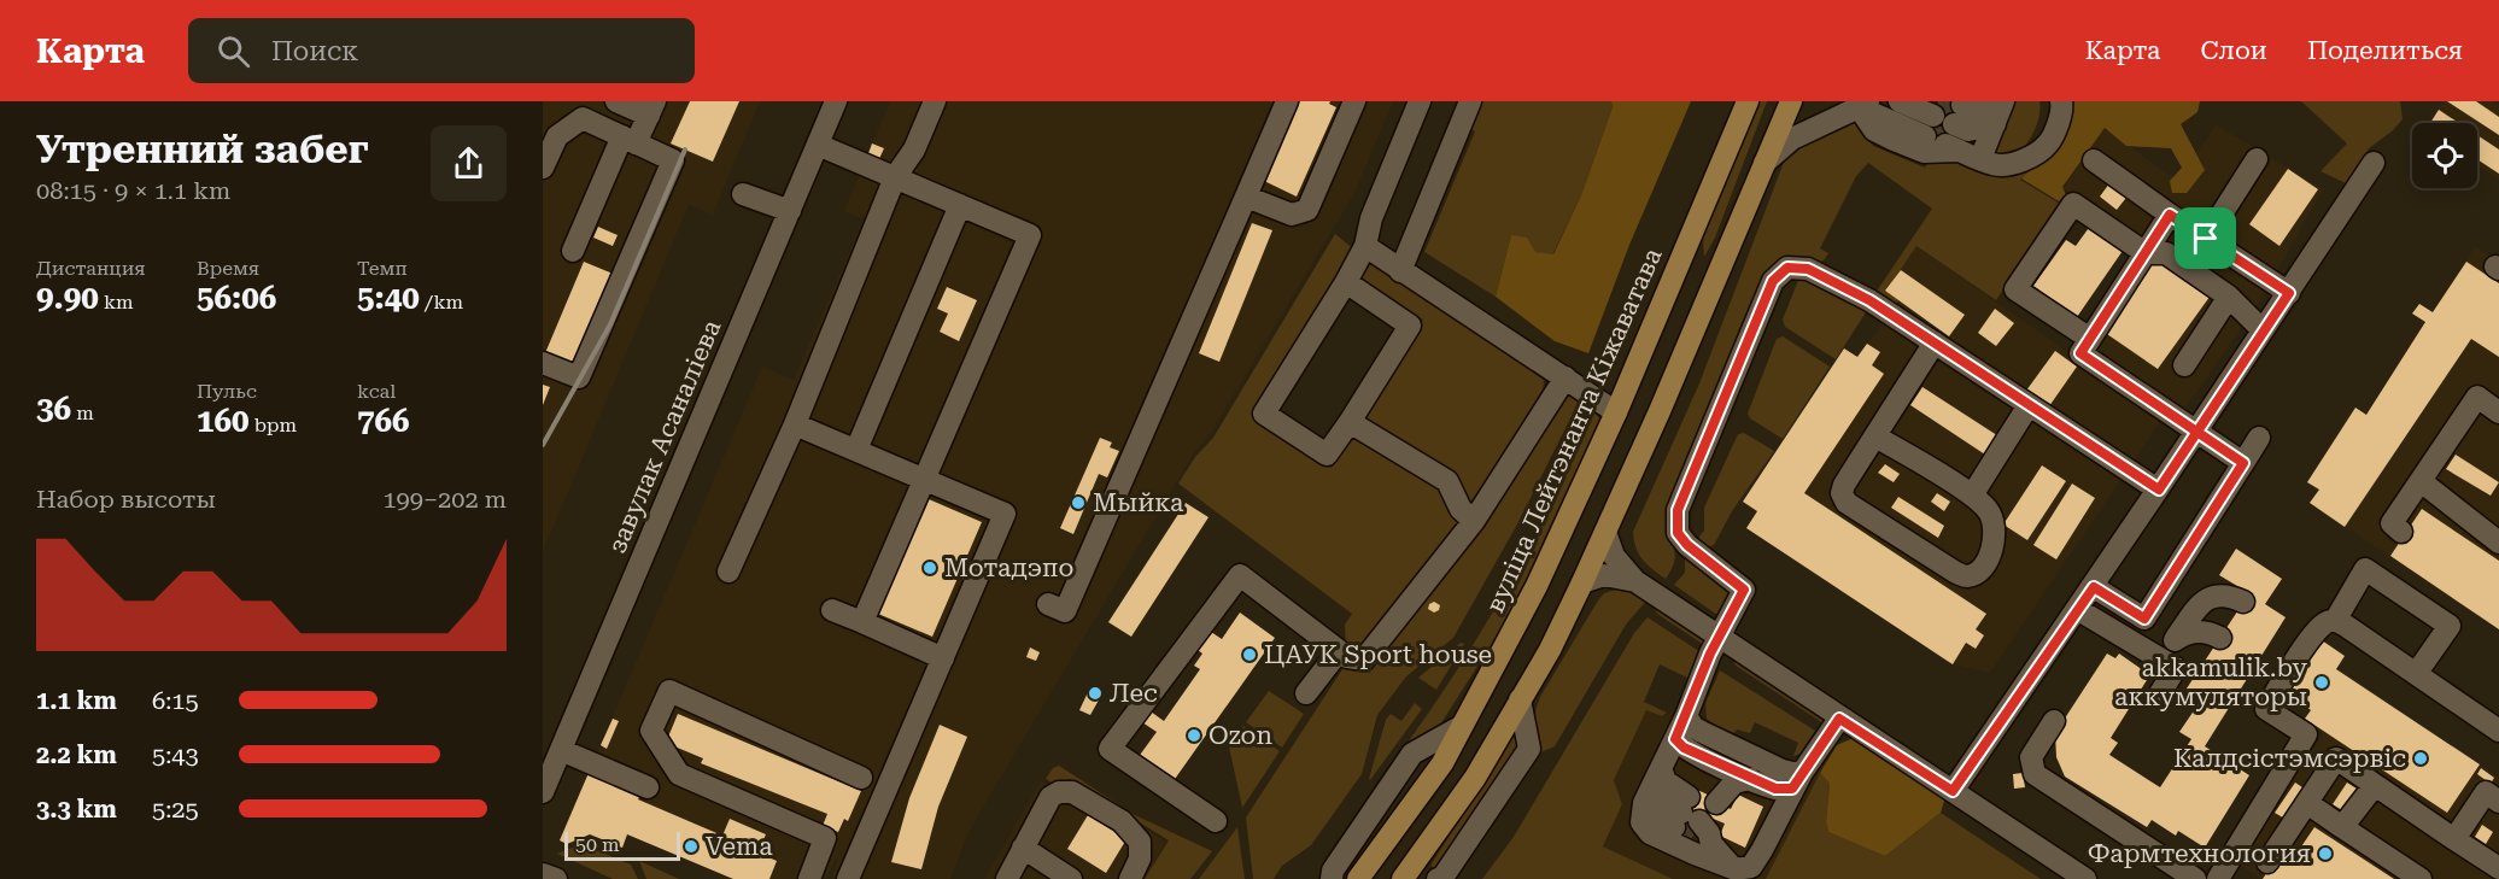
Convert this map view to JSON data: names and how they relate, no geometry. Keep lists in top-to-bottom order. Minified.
{"streets":{"main road":["вуліца Лейтэнанта Кіжаватава"],"street":["завулак Асаналіева"]},"places":["Мыйка","Мотадэпо","ЦАУК Sport house","akkamulik.by аккумуляторы","Лес","Ozon","Калдсістэмсэрвіс","Vema","Фармтехнология"],"scale_bar":"50 m","page":{"header":"Карта","search":"Поиск","nav":["Карта","Слои","Поделиться"],"heading":["Утренний забег","08:15 · 9 × 1.1 km"],"stats":[["Дистанция","9.90 km"],["Время","56:06"],["Темп","5:40 /km"],["36 m"],["Пульс","160 bpm"],["kcal","766"]],"chart":["Набор высоты","199–202 m"],"list":[{"name":"1.1 km","note":"6:15"},{"name":"2.2 km","note":"5:43"},{"name":"3.3 km","note":"5:25"}],"scale":"50 m"}}
